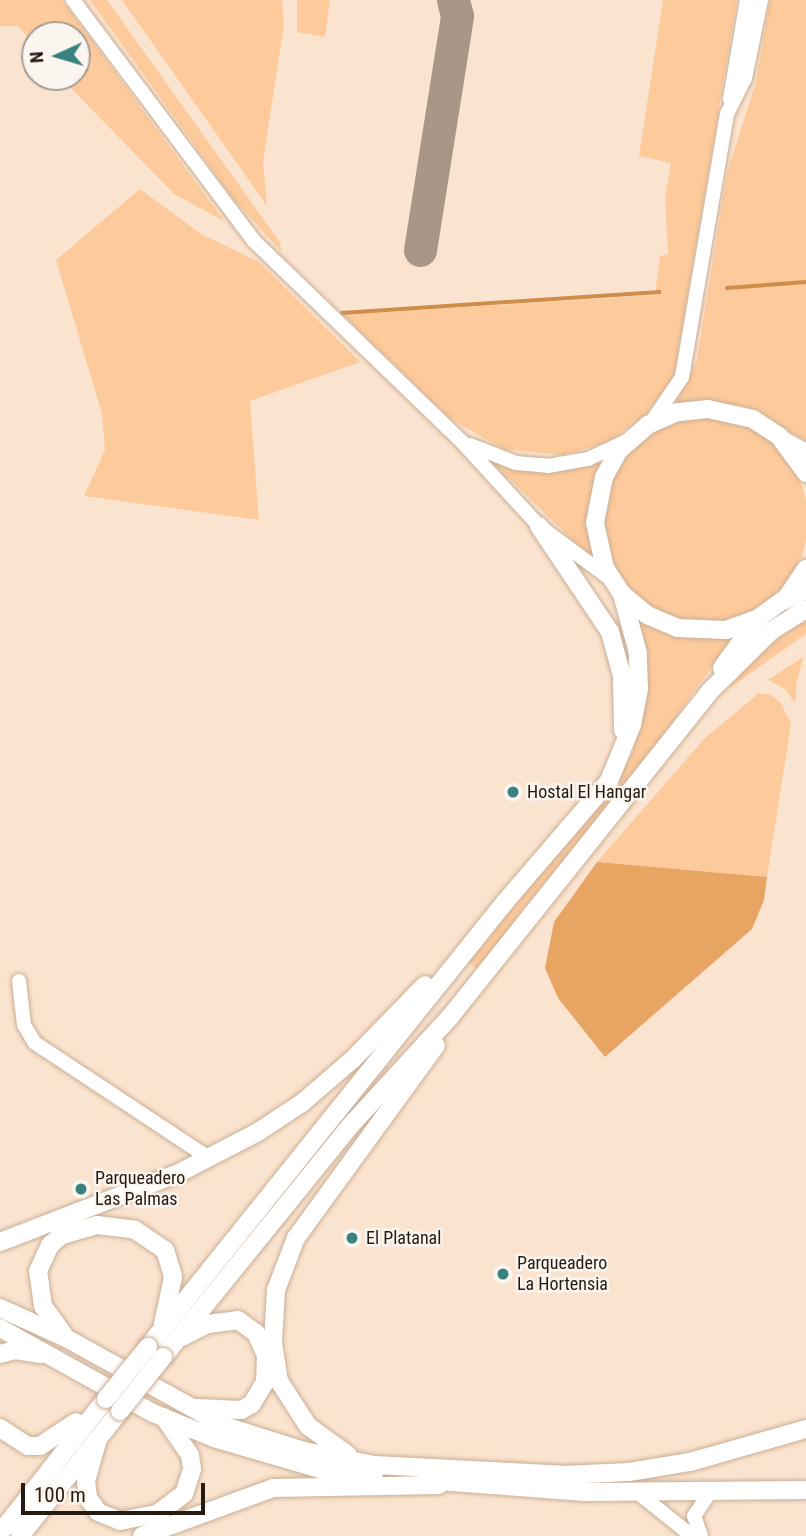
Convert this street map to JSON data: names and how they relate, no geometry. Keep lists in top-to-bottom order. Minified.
{"places":["Hostal El Hangar","Parqueadero Las Palmas","El Platanal","Parqueadero La Hortensia"],"scale_bar":"100 m","north":"left"}
